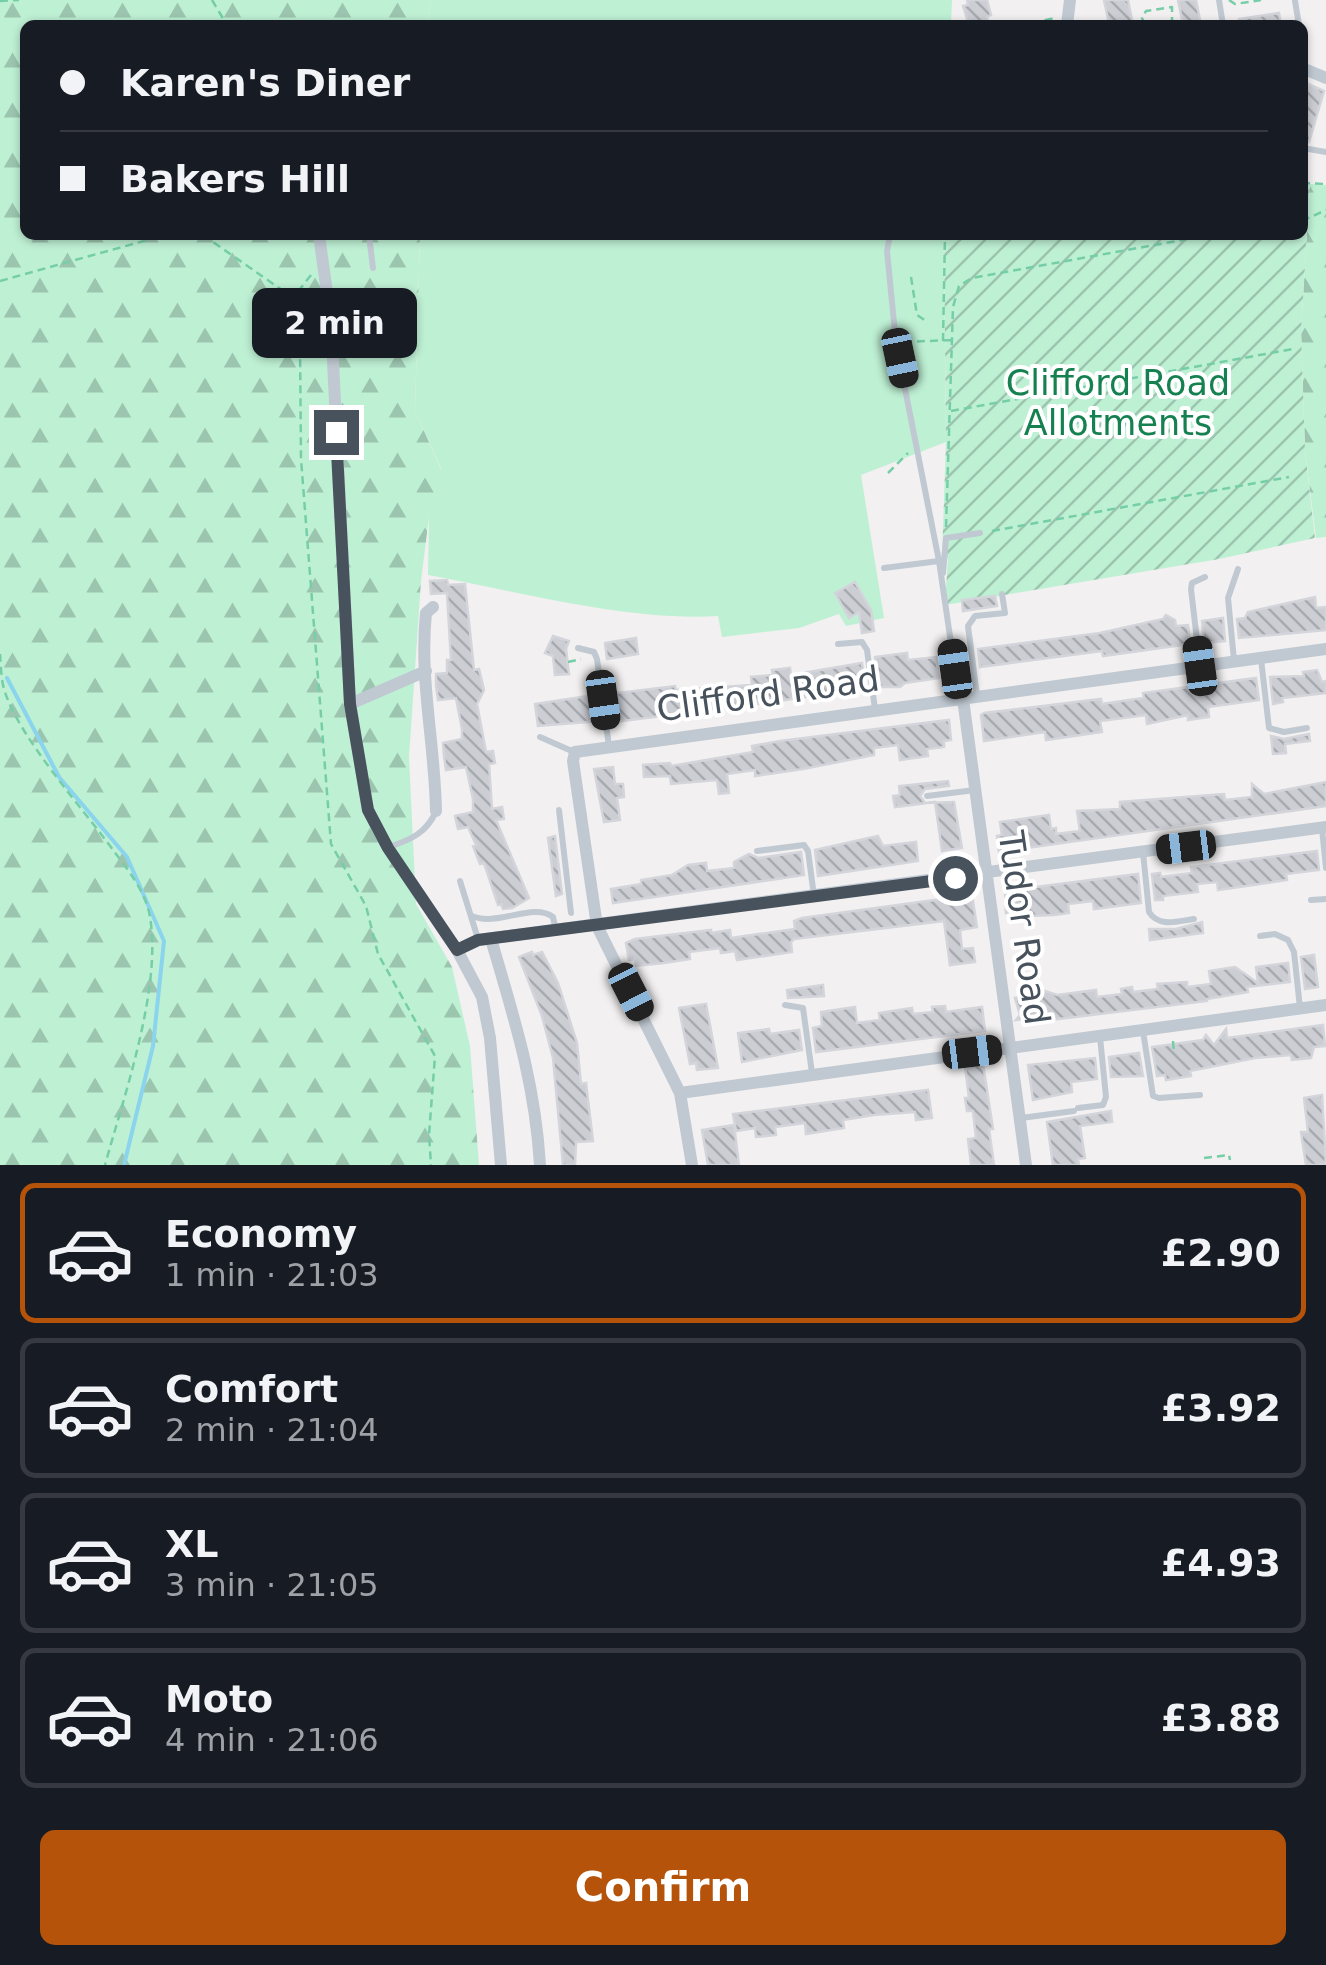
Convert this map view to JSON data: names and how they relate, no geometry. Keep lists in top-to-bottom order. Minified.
{"streets":{"street":["Clifford Road","Tudor Road"]},"crossings":[["Clifford Road","Tudor Road"]],"parks":["Clifford Road Allotments"],"page":{"banner":["Karen's Diner","Bakers Hill"],"bubble":"2 min","list":[{"name":"Economy","note":"1 min · 21:03","value":"£2.90"},{"name":"Comfort","note":"2 min · 21:04","value":"£3.92"},{"name":"XL","note":"3 min · 21:05","value":"£4.93"},{"name":"Moto","note":"4 min · 21:06","value":"£3.88"}],"buttons":"Confirm"}}
